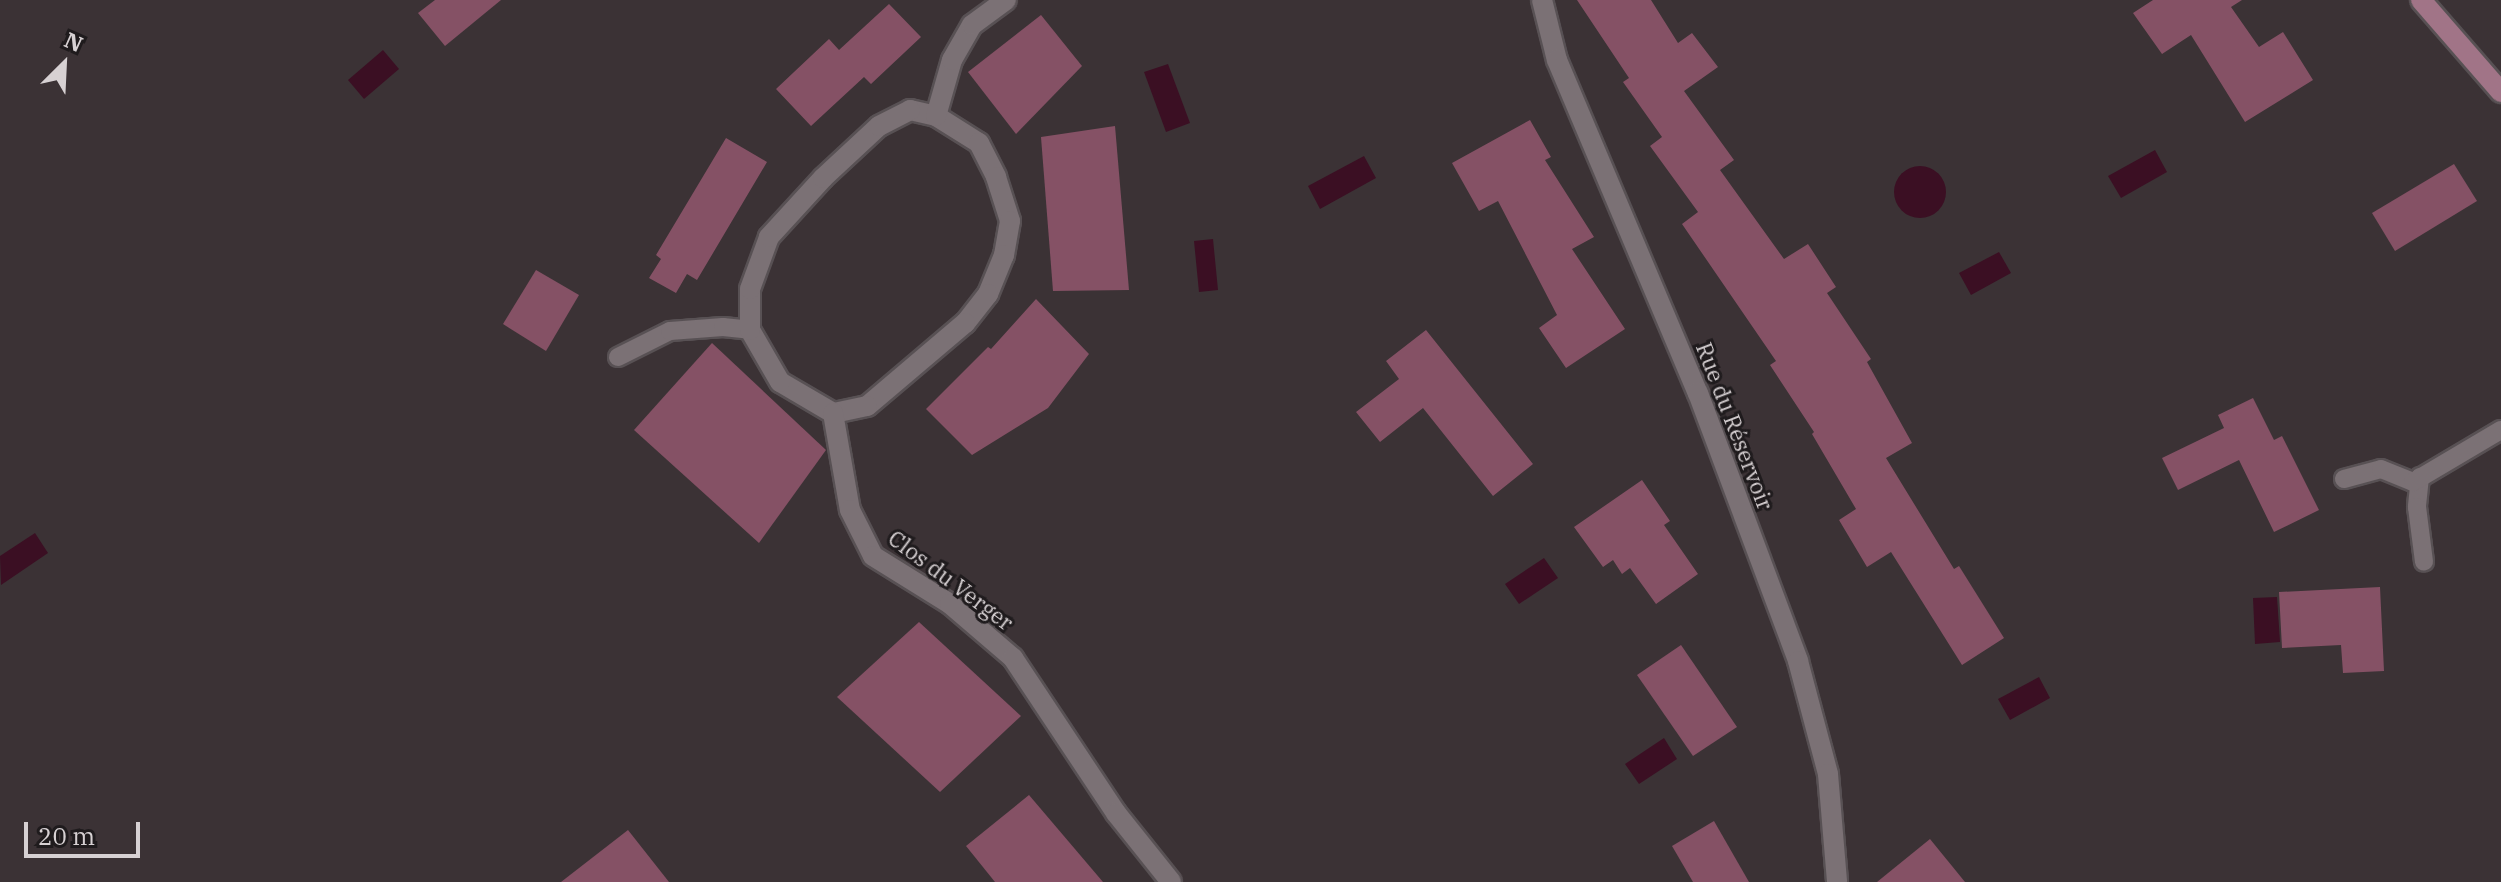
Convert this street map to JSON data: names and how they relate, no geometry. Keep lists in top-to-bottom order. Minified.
{"streets":{"street":["Rue du Réservoir","Clos du Verger"]},"scale_bar":"20 m","north":"top right"}
